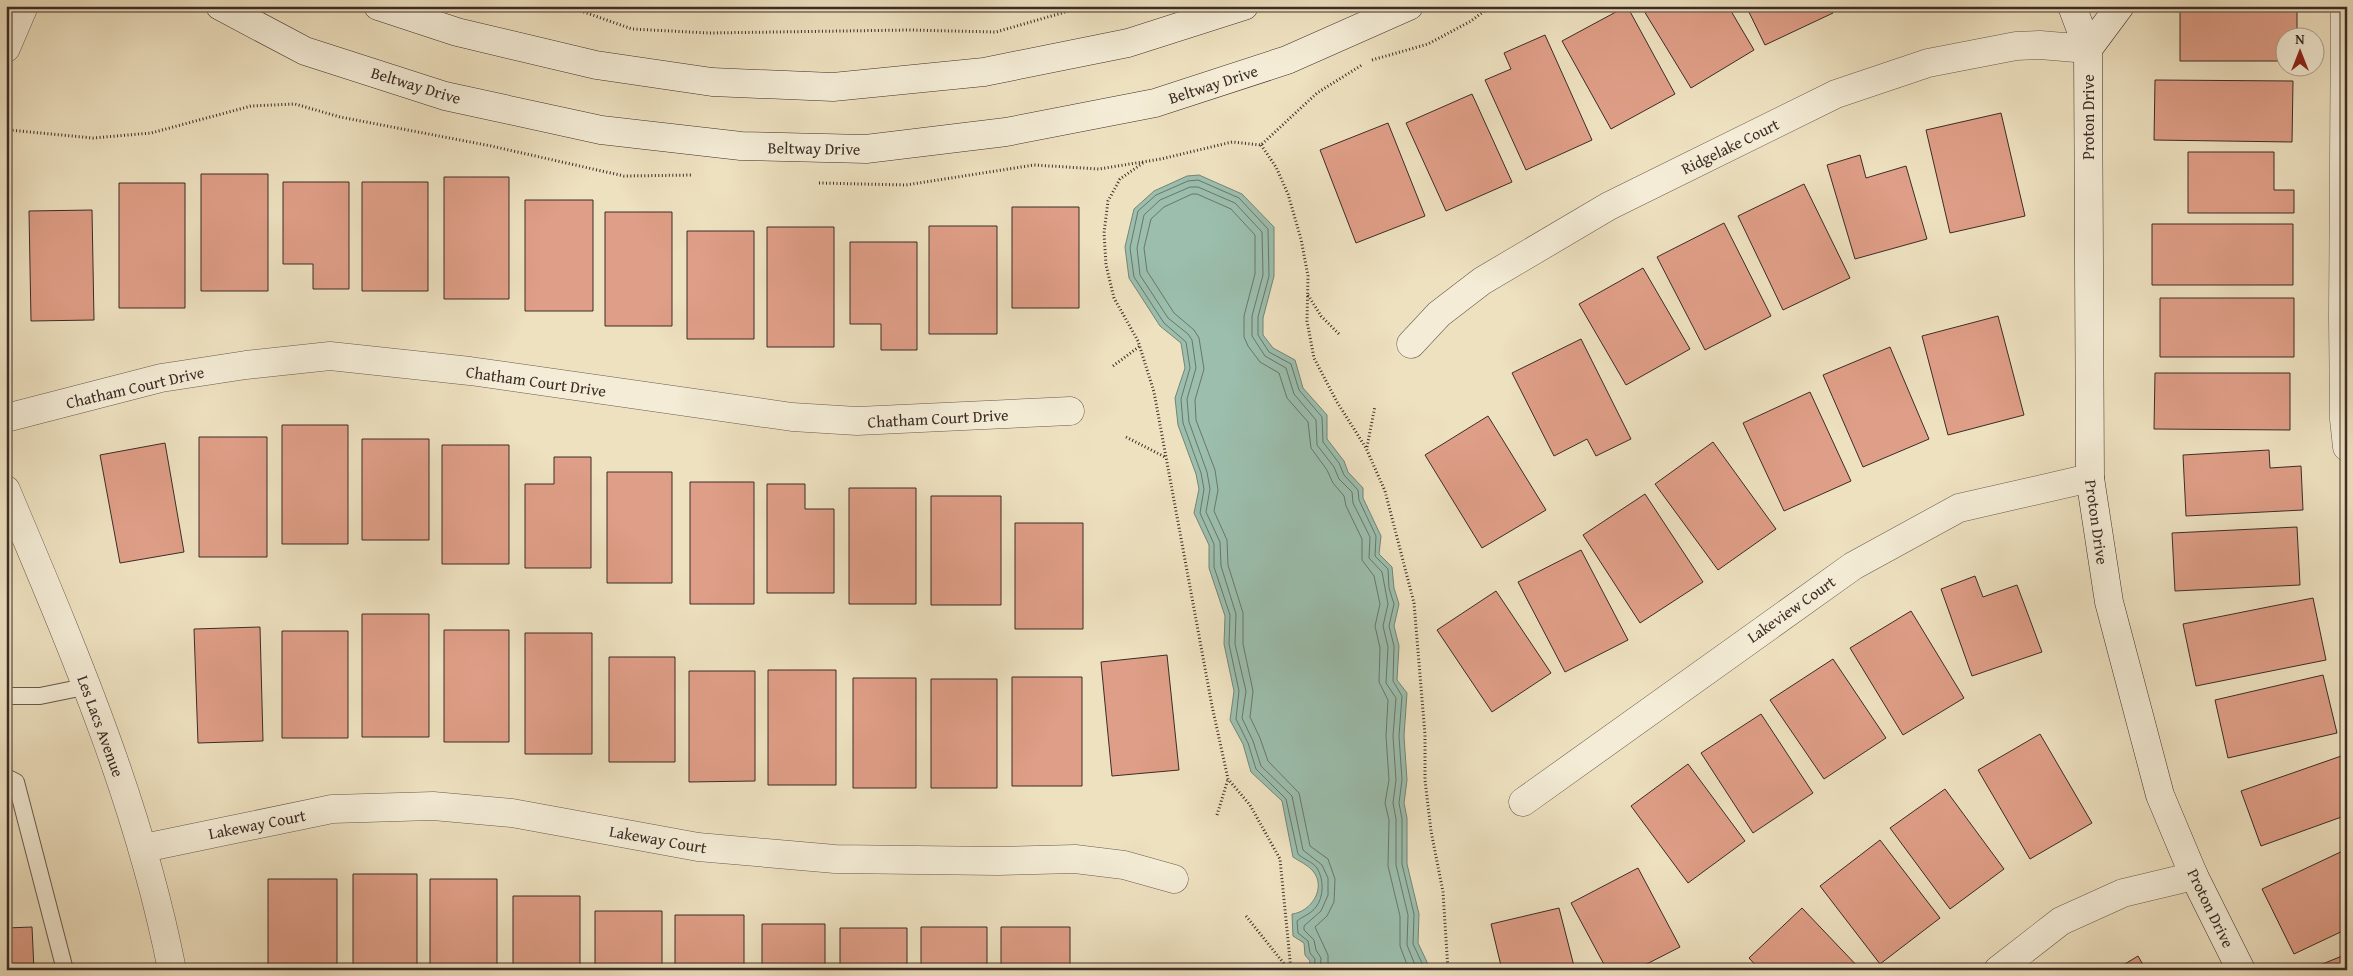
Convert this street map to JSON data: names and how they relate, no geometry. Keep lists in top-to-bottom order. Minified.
{"streets":{"street":["Beltway Drive","Proton Drive","Ridgelake Court","Chatham Court Drive","Lakeview Court","Les Lacs Avenue","Lakeway Court"]},"crossings":[["Proton Drive","Ridgelake Court"],["Proton Drive","Lakeview Court"],["Les Lacs Avenue","Lakeway Court"]],"north":"top"}
